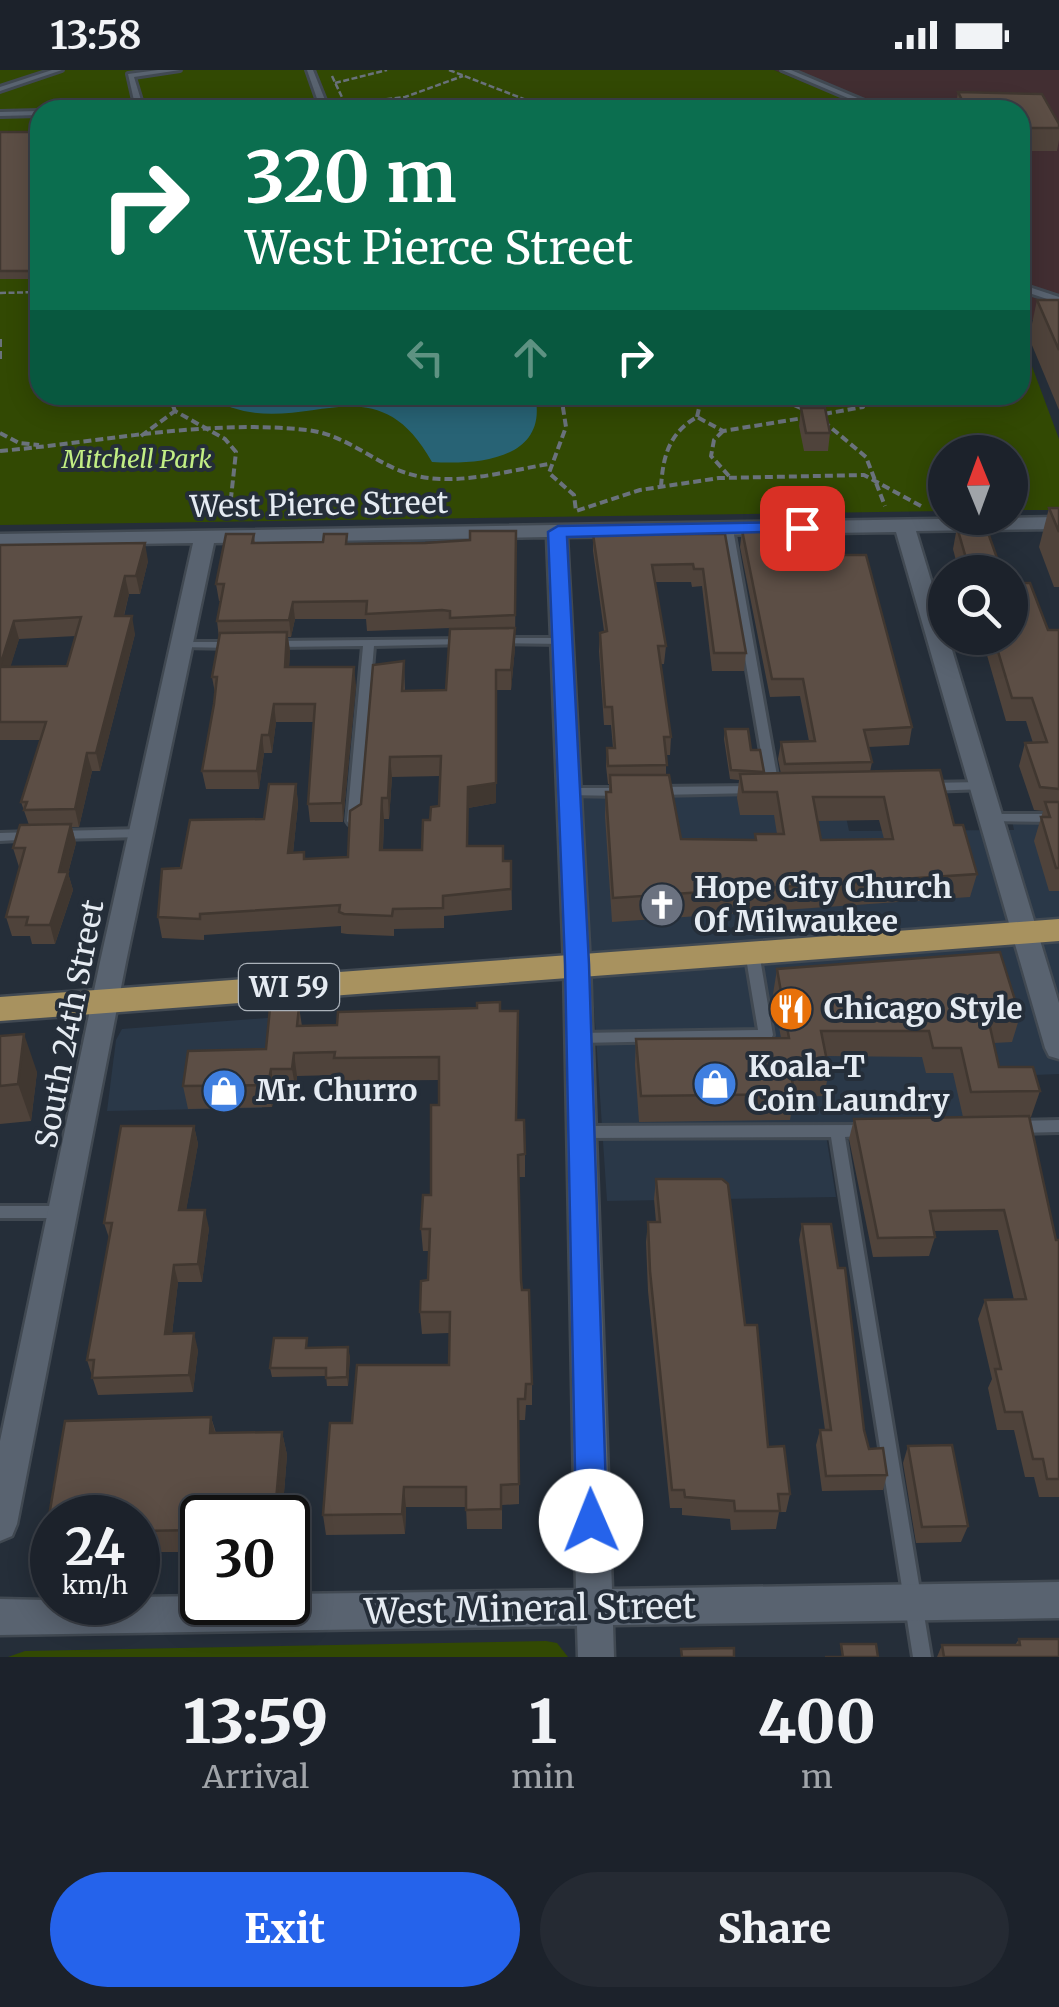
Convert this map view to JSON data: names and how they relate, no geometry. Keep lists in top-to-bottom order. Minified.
{"streets":{"main road":["WI 59"],"street":["West Pierce Street","South 24th Street","West Mineral Street"]},"crossings":[["West Pierce Street","South 24th Street"],["WI 59","South 24th Street"]],"parks":["Mitchell Park"],"places":{"church":["Hope City Church Of Milwaukee"],"restaurant":["Chicago Style"],"shop":["Koala-T Coin Laundry","Mr. Churro"]},"north":"top","page":{"status":"13:58","turn":["320 m","West Pierce Street"],"speed":"24 km/h","limit":"30","eta":["13:59","Arrival","1","min","400","m"],"buttons":["Exit","Share"]}}
